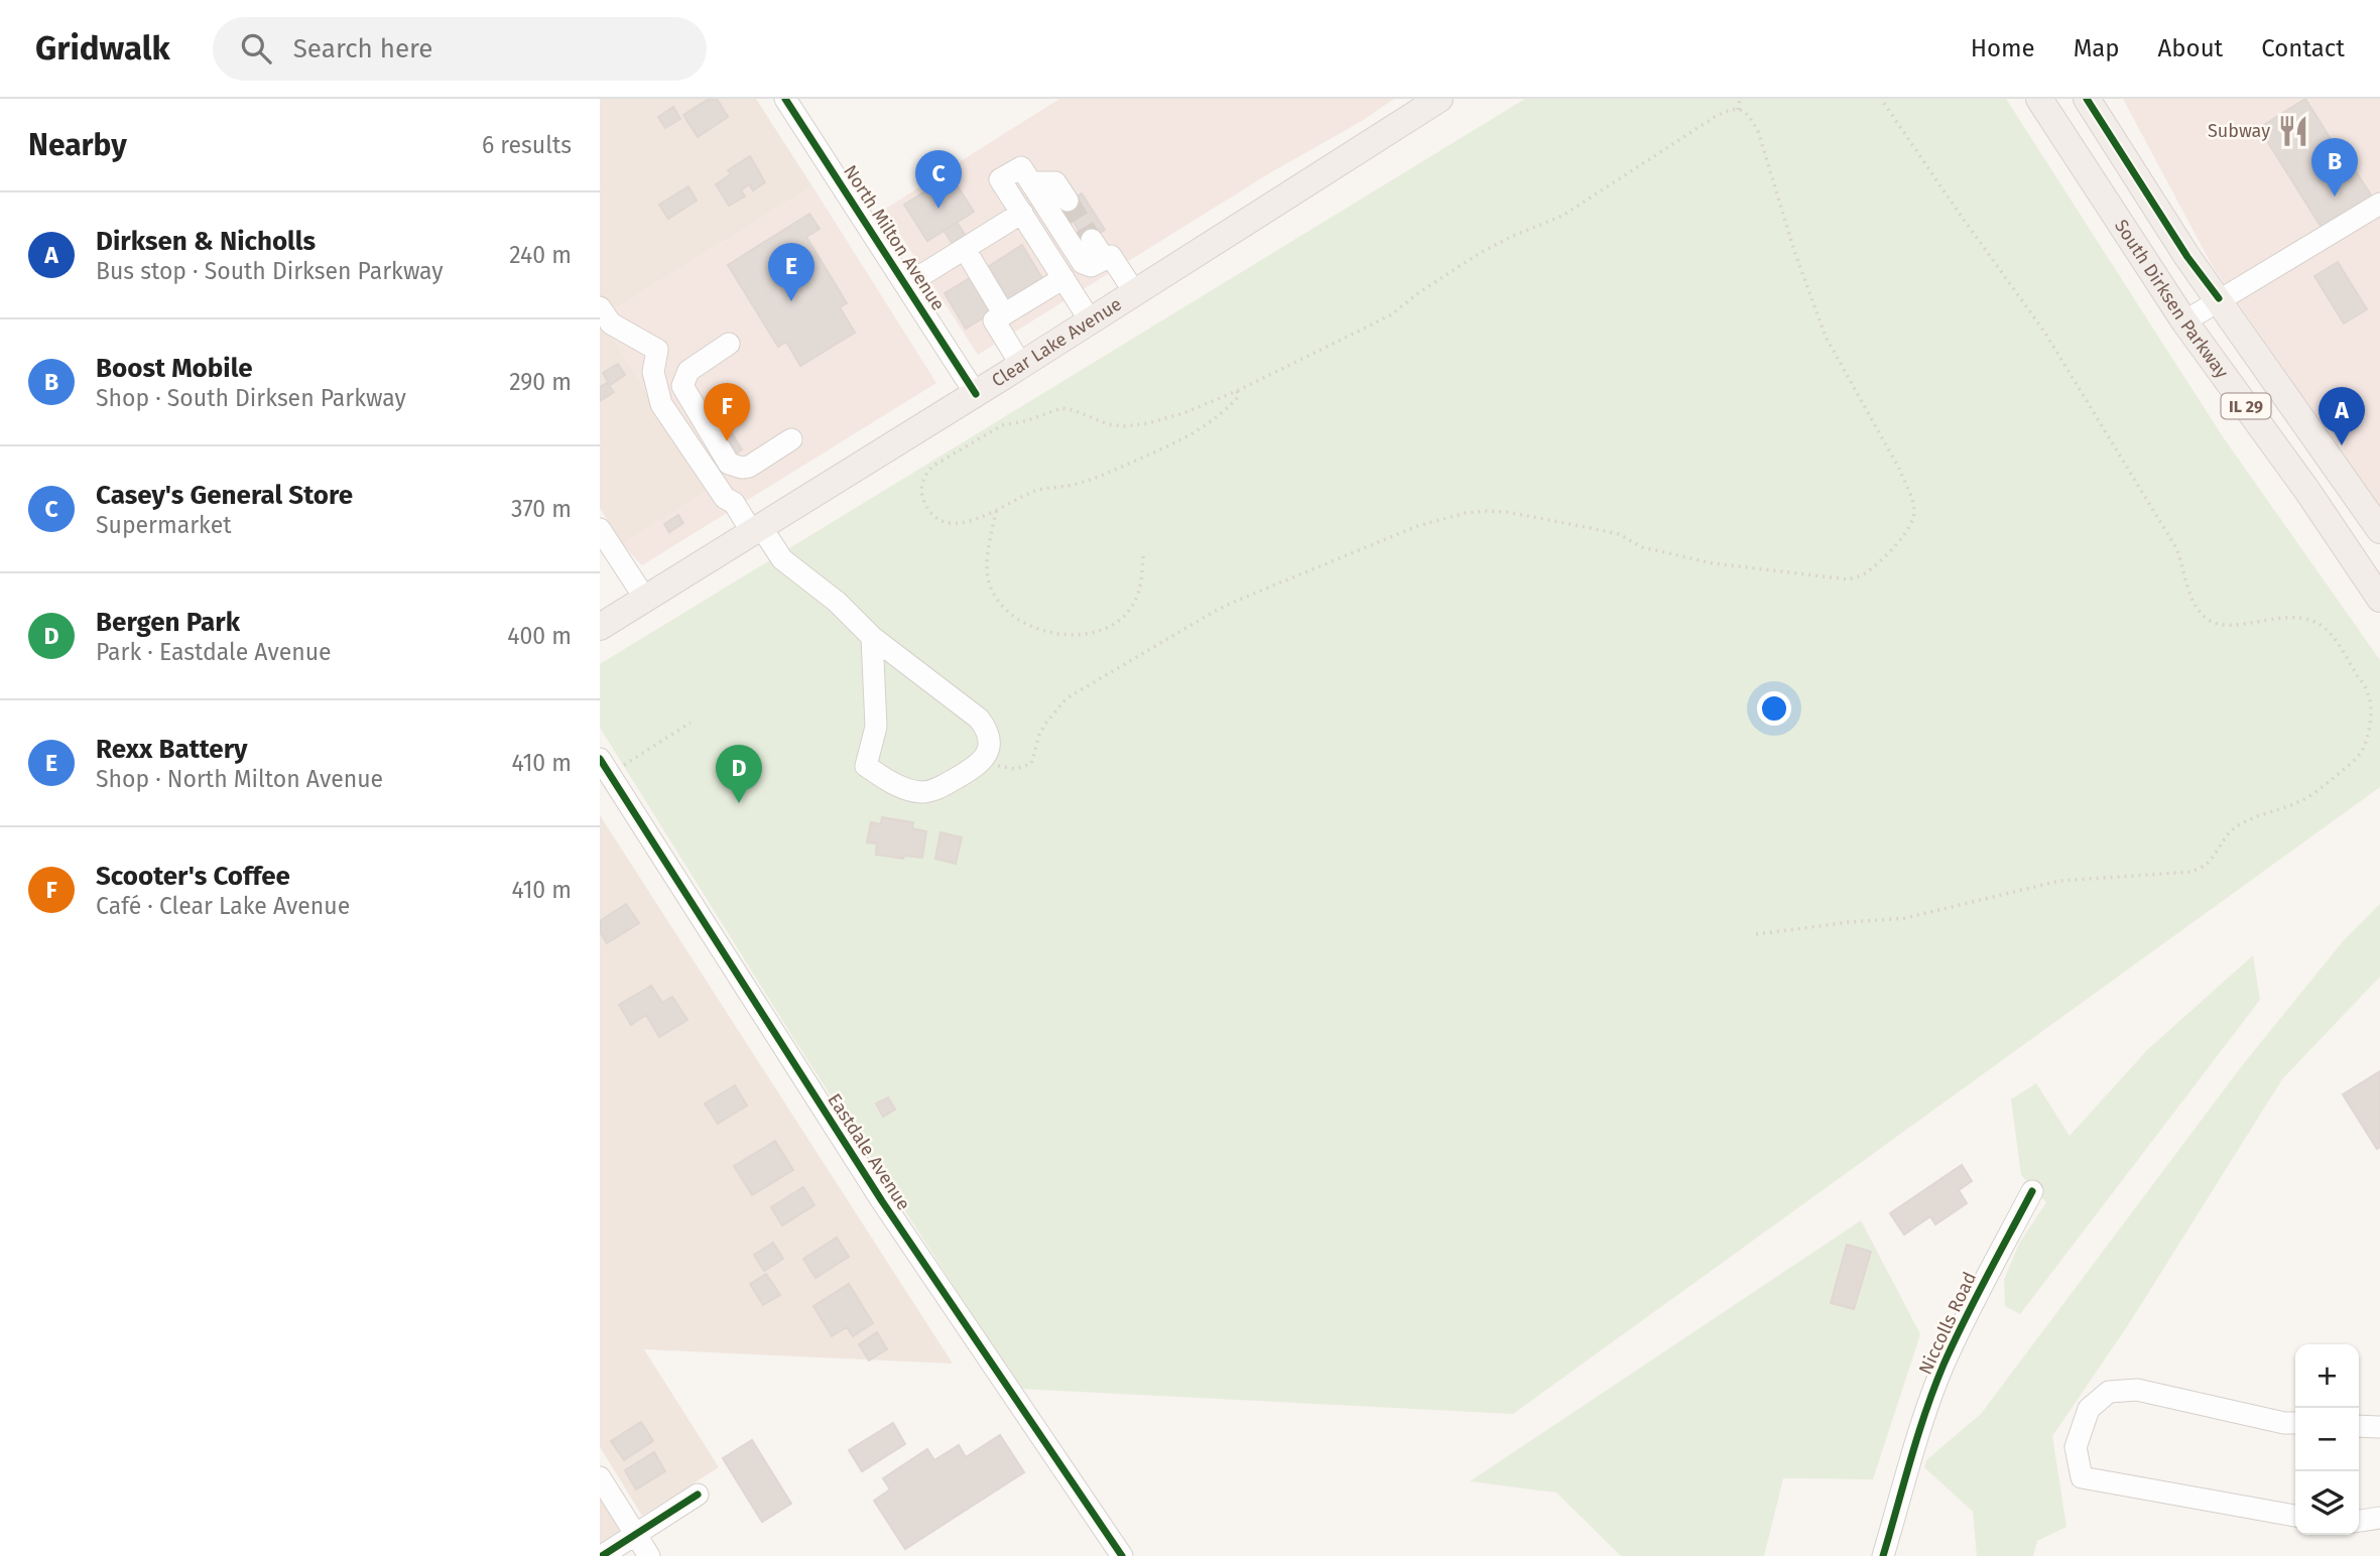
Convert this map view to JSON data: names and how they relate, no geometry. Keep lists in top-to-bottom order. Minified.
{"streets":{"main road":["South Dirksen Parkway","Clear Lake Avenue","IL 29"],"street":["North Milton Avenue","Eastdale Avenue","Niccolls Road"]},"crossings":[["North Milton Avenue","Clear Lake Avenue"]],"places":{"restaurant":["Subway"]},"page":{"header":"Gridwalk","search":"Search here","nav":["Home","Map","About","Contact"],"heading":["Nearby","6 results"],"pins":["B","C","E","F","A","D"],"list":[{"mark":"A","name":"Dirksen & Nicholls","note":"Bus stop · South Dirksen Parkway","value":"240 m"},{"mark":"B","name":"Boost Mobile","note":"Shop · South Dirksen Parkway","value":"290 m"},{"mark":"C","name":"Casey's General Store","note":"Supermarket","value":"370 m"},{"mark":"D","name":"Bergen Park","note":"Park · Eastdale Avenue","value":"400 m"},{"mark":"E","name":"Rexx Battery","note":"Shop · North Milton Avenue","value":"410 m"},{"mark":"F","name":"Scooter's Coffee","note":"Café · Clear Lake Avenue","value":"410 m"}],"map_buttons":["+","−"]}}
